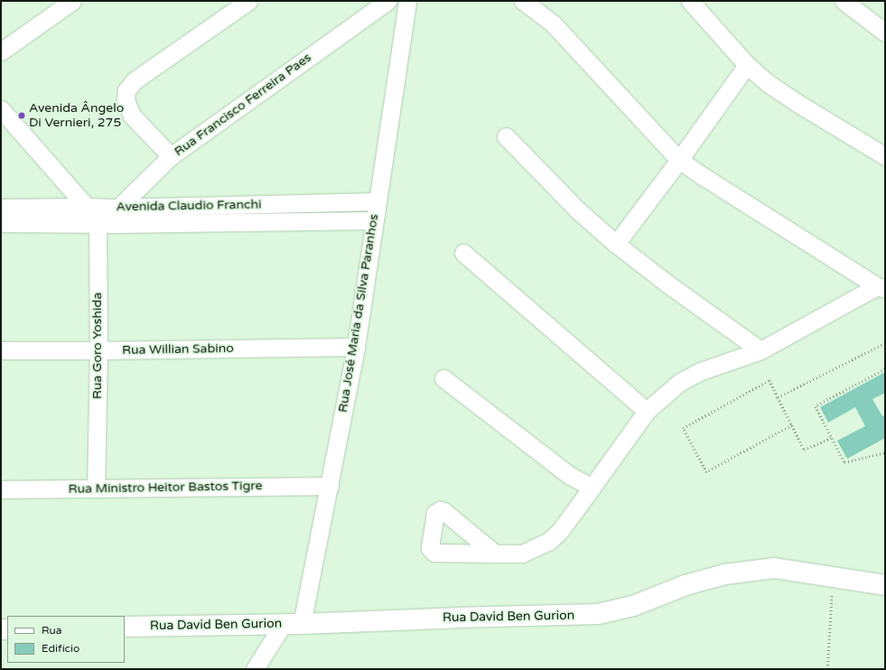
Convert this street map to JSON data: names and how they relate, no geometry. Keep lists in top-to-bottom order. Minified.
{"streets":{"street":["Rua Francisco Ferreira Paes","Avenida Claudio Franchi","Rua José Maria da Silva Paranhos","Rua Goro Yoshida","Rua Willian Sabino","Rua Ministro Heitor Bastos Tigre","Rua David Ben Gurion"]},"crossings":[["Rua Francisco Ferreira Paes","Avenida Claudio Franchi"],["Avenida Claudio Franchi","Rua José Maria da Silva Paranhos"],["Avenida Claudio Franchi","Rua Goro Yoshida"],["Rua José Maria da Silva Paranhos","Rua Willian Sabino"],["Rua José Maria da Silva Paranhos","Rua Ministro Heitor Bastos Tigre"],["Rua José Maria da Silva Paranhos","Rua David Ben Gurion"],["Rua Goro Yoshida","Rua Willian Sabino"],["Rua Goro Yoshida","Rua Ministro Heitor Bastos Tigre"]],"places":["Avenida Ângelo Di Vernieri, 275"],"legend":["Rua","Edifício"]}
